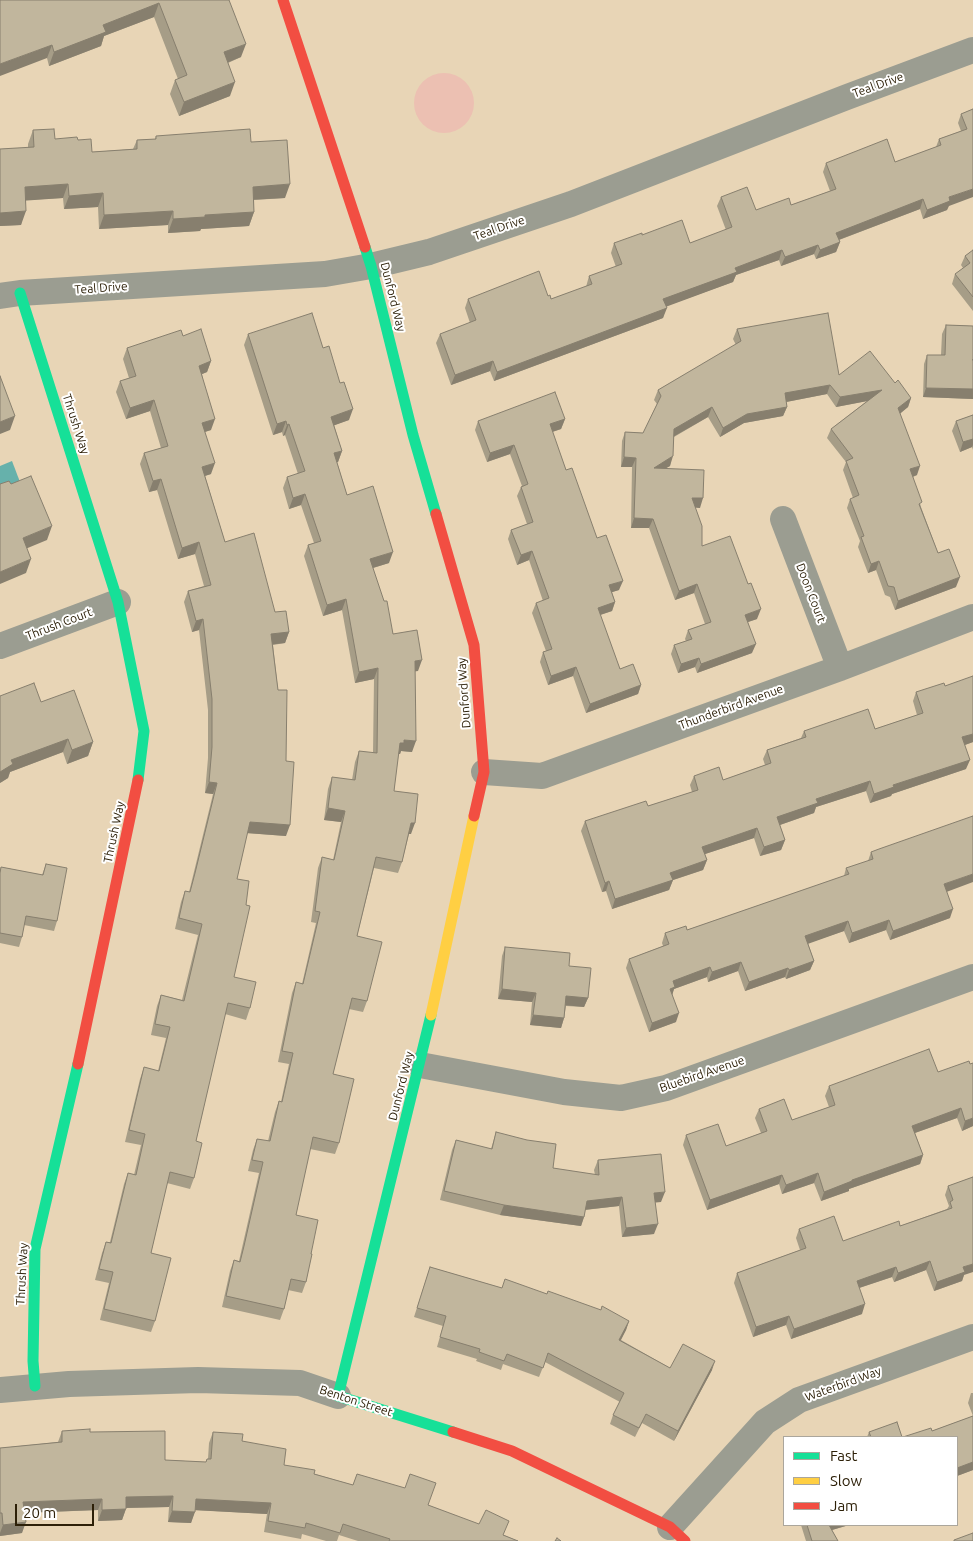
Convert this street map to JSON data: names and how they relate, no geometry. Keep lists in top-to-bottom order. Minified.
{"streets":{"street":["Teal Drive","Dunford Way","Thrush Way","Doon Court","Thrush Court","Thunderbird Avenue","Bluebird Avenue","Waterbird Way","Benton Street"]},"crossings":[["Teal Drive","Dunford Way"],["Teal Drive","Thrush Way"],["Dunford Way","Thunderbird Avenue"],["Dunford Way","Bluebird Avenue"],["Dunford Way","Benton Street"],["Thrush Way","Thrush Court"],["Thrush Way","Benton Street"],["Doon Court","Thunderbird Avenue"],["Waterbird Way","Benton Street"]],"legend":["Fast","Slow","Jam"],"scale_bar":"20 m"}
